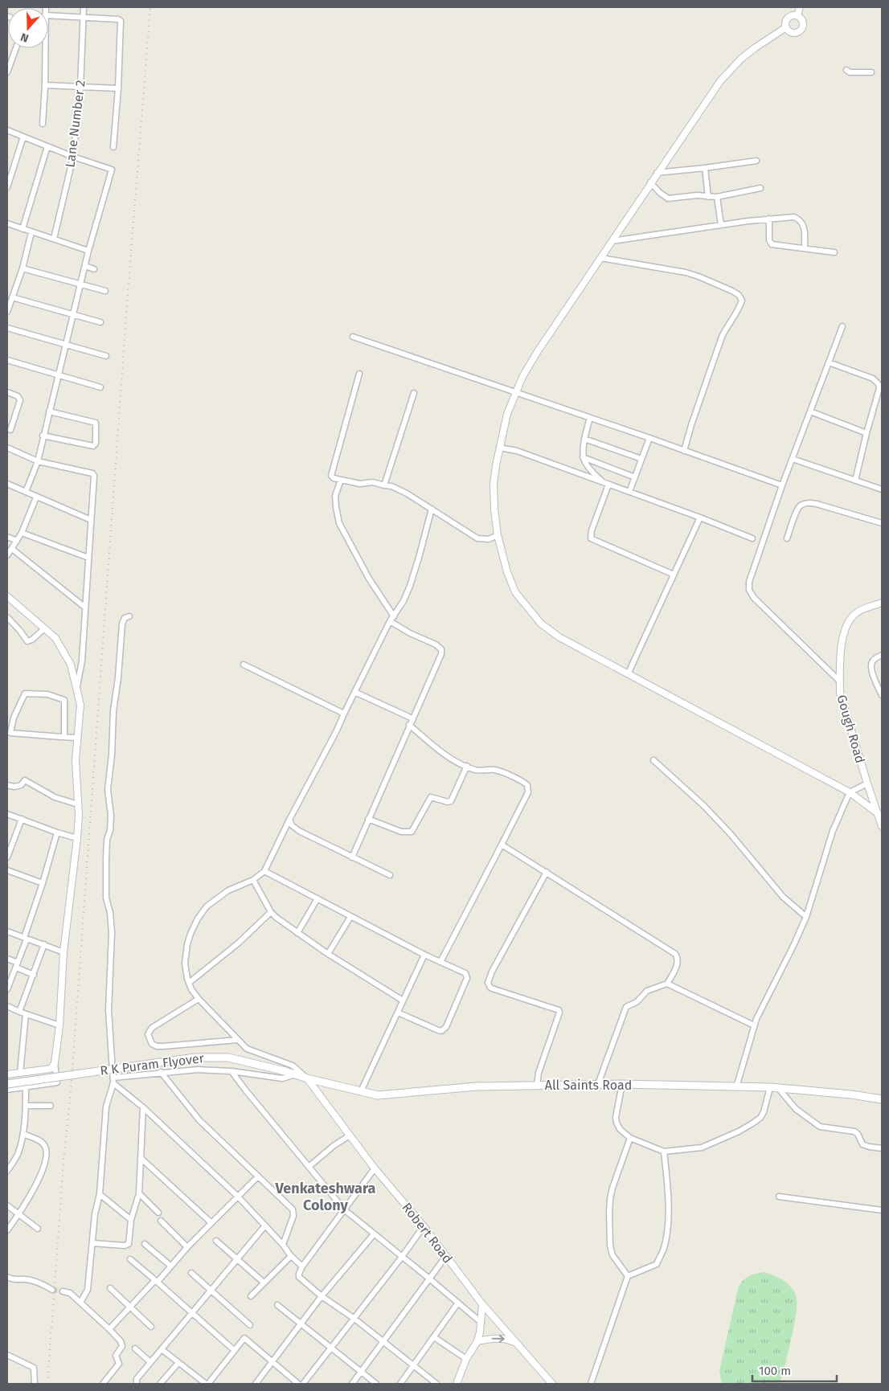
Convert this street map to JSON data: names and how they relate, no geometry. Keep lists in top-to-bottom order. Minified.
{"streets":{"main road":["R K Puram Flyover","All Saints Road"],"street":["Lane Number 2","Gough Road","Robert Road"]},"crossings":[["R K Puram Flyover","All Saints Road"],["All Saints Road","Robert Road"]],"districts":["Venkateshwara Colony"],"scale_bar":"100 m","north":"bottom"}
